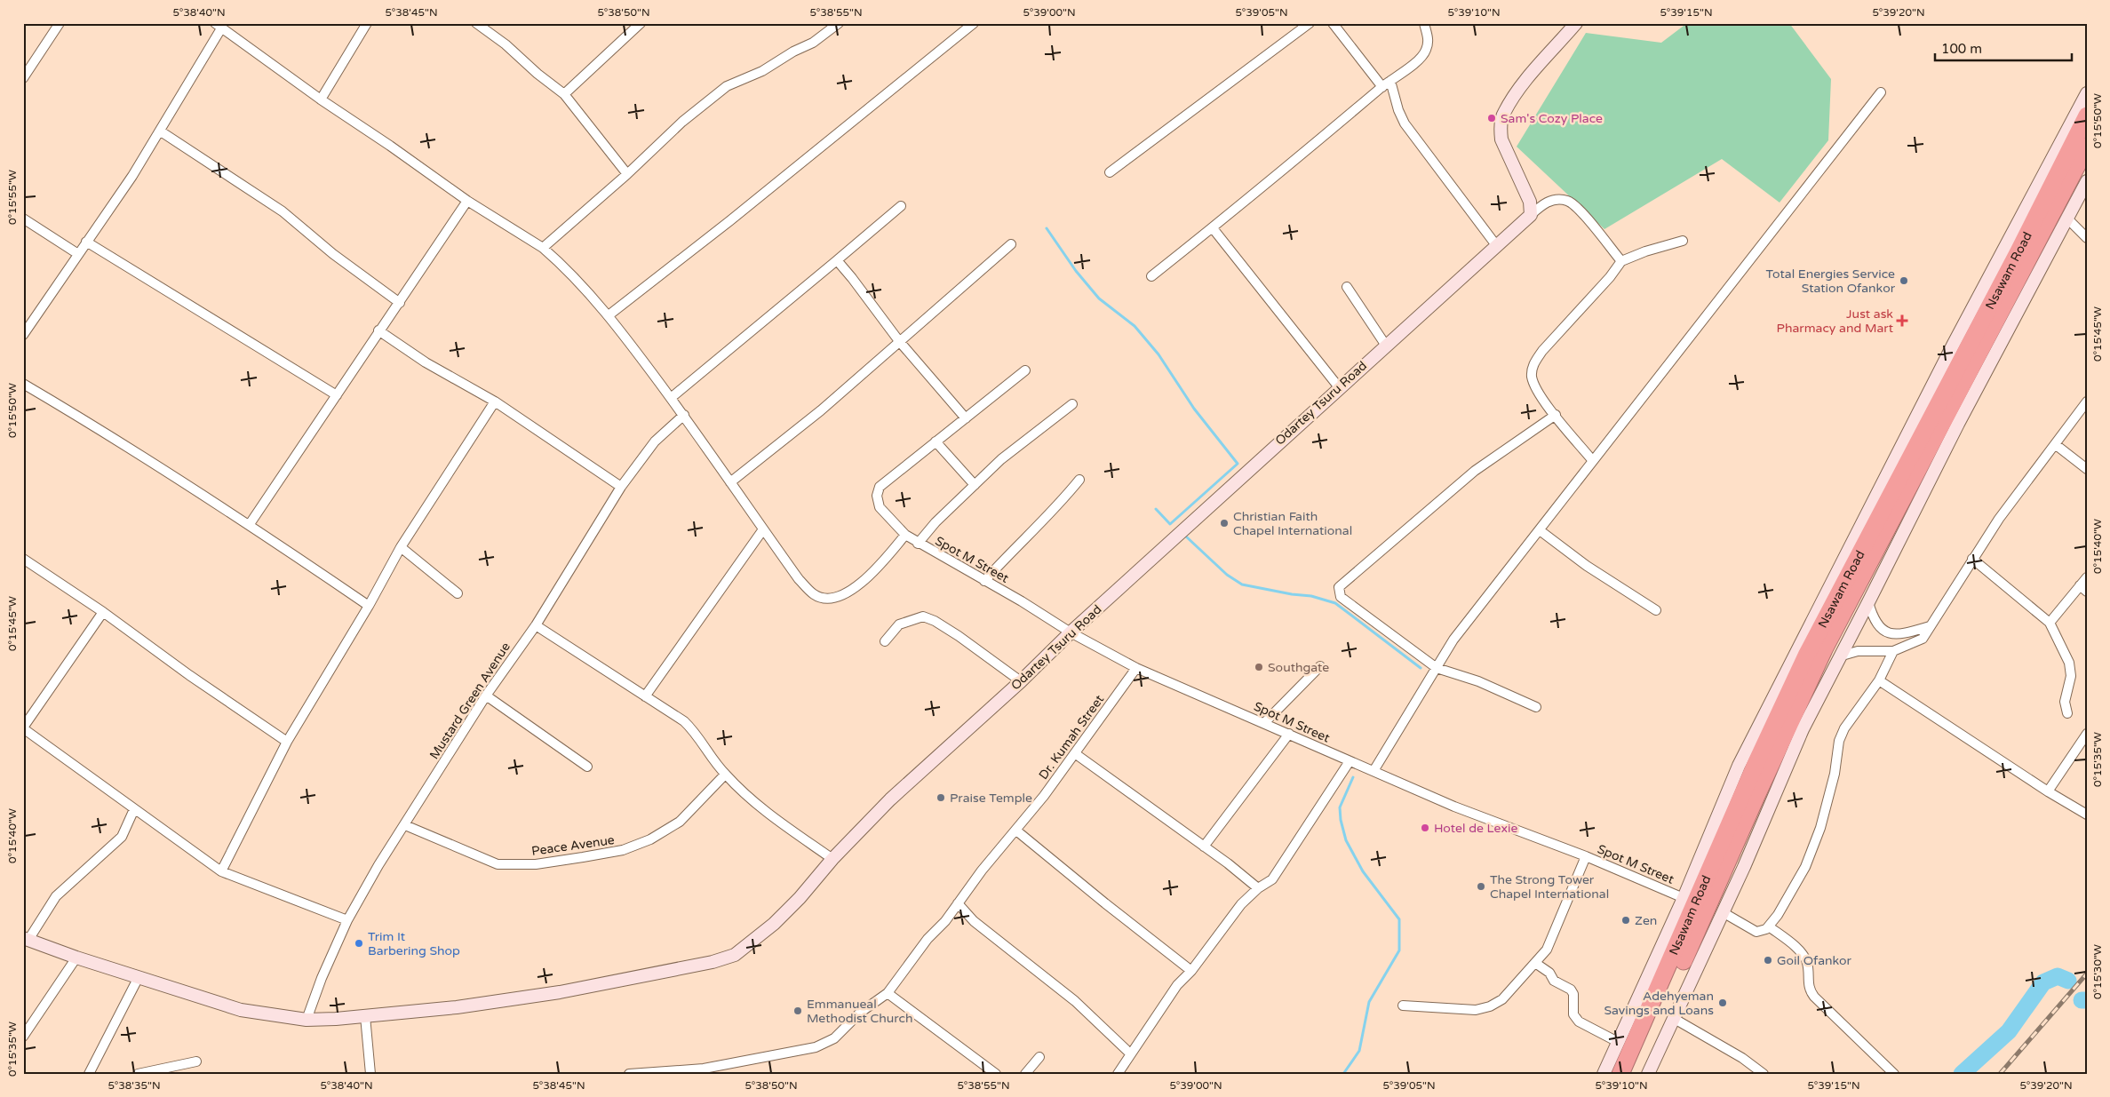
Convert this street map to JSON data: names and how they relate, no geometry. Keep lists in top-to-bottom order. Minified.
{"streets":{"highway":["Nsawam Road"],"main road":["Odartey Tsuru Road"],"street":["Spot M Street","Mustard Green Avenue","Dr. Kumah Street","Peace Avenue"]},"crossings":[["Odartey Tsuru Road","Spot M Street"],["Odartey Tsuru Road","Mustard Green Avenue"],["Spot M Street","Dr. Kumah Street"],["Mustard Green Avenue","Peace Avenue"]],"places":{"other":["Sam's Cozy Place","Total Energies Service Station Ofankor","Christian Faith Chapel International","Southgate","Praise Temple","Hotel de Lexie","The Strong Tower Chapel International","Zen","Trim It Barbering Shop","Goil Ofankor","Adehyeman Savings and Loans","Emmanueal Methodist Church"],"health":["Just ask Pharmacy and Mart"]},"scale_bar":"100 m","coordinates":["5°38'40\"N","5°38'45\"N","5°38'50\"N","5°38'55\"N","5°39'00\"N","5°39'05\"N","5°39'10\"N","5°39'15\"N","5°39'20\"N","0°15'50\"W","0°15'55\"W","0°15'45\"W","0°15'40\"W","0°15'35\"W","0°15'30\"W","5°38'35\"N"]}
